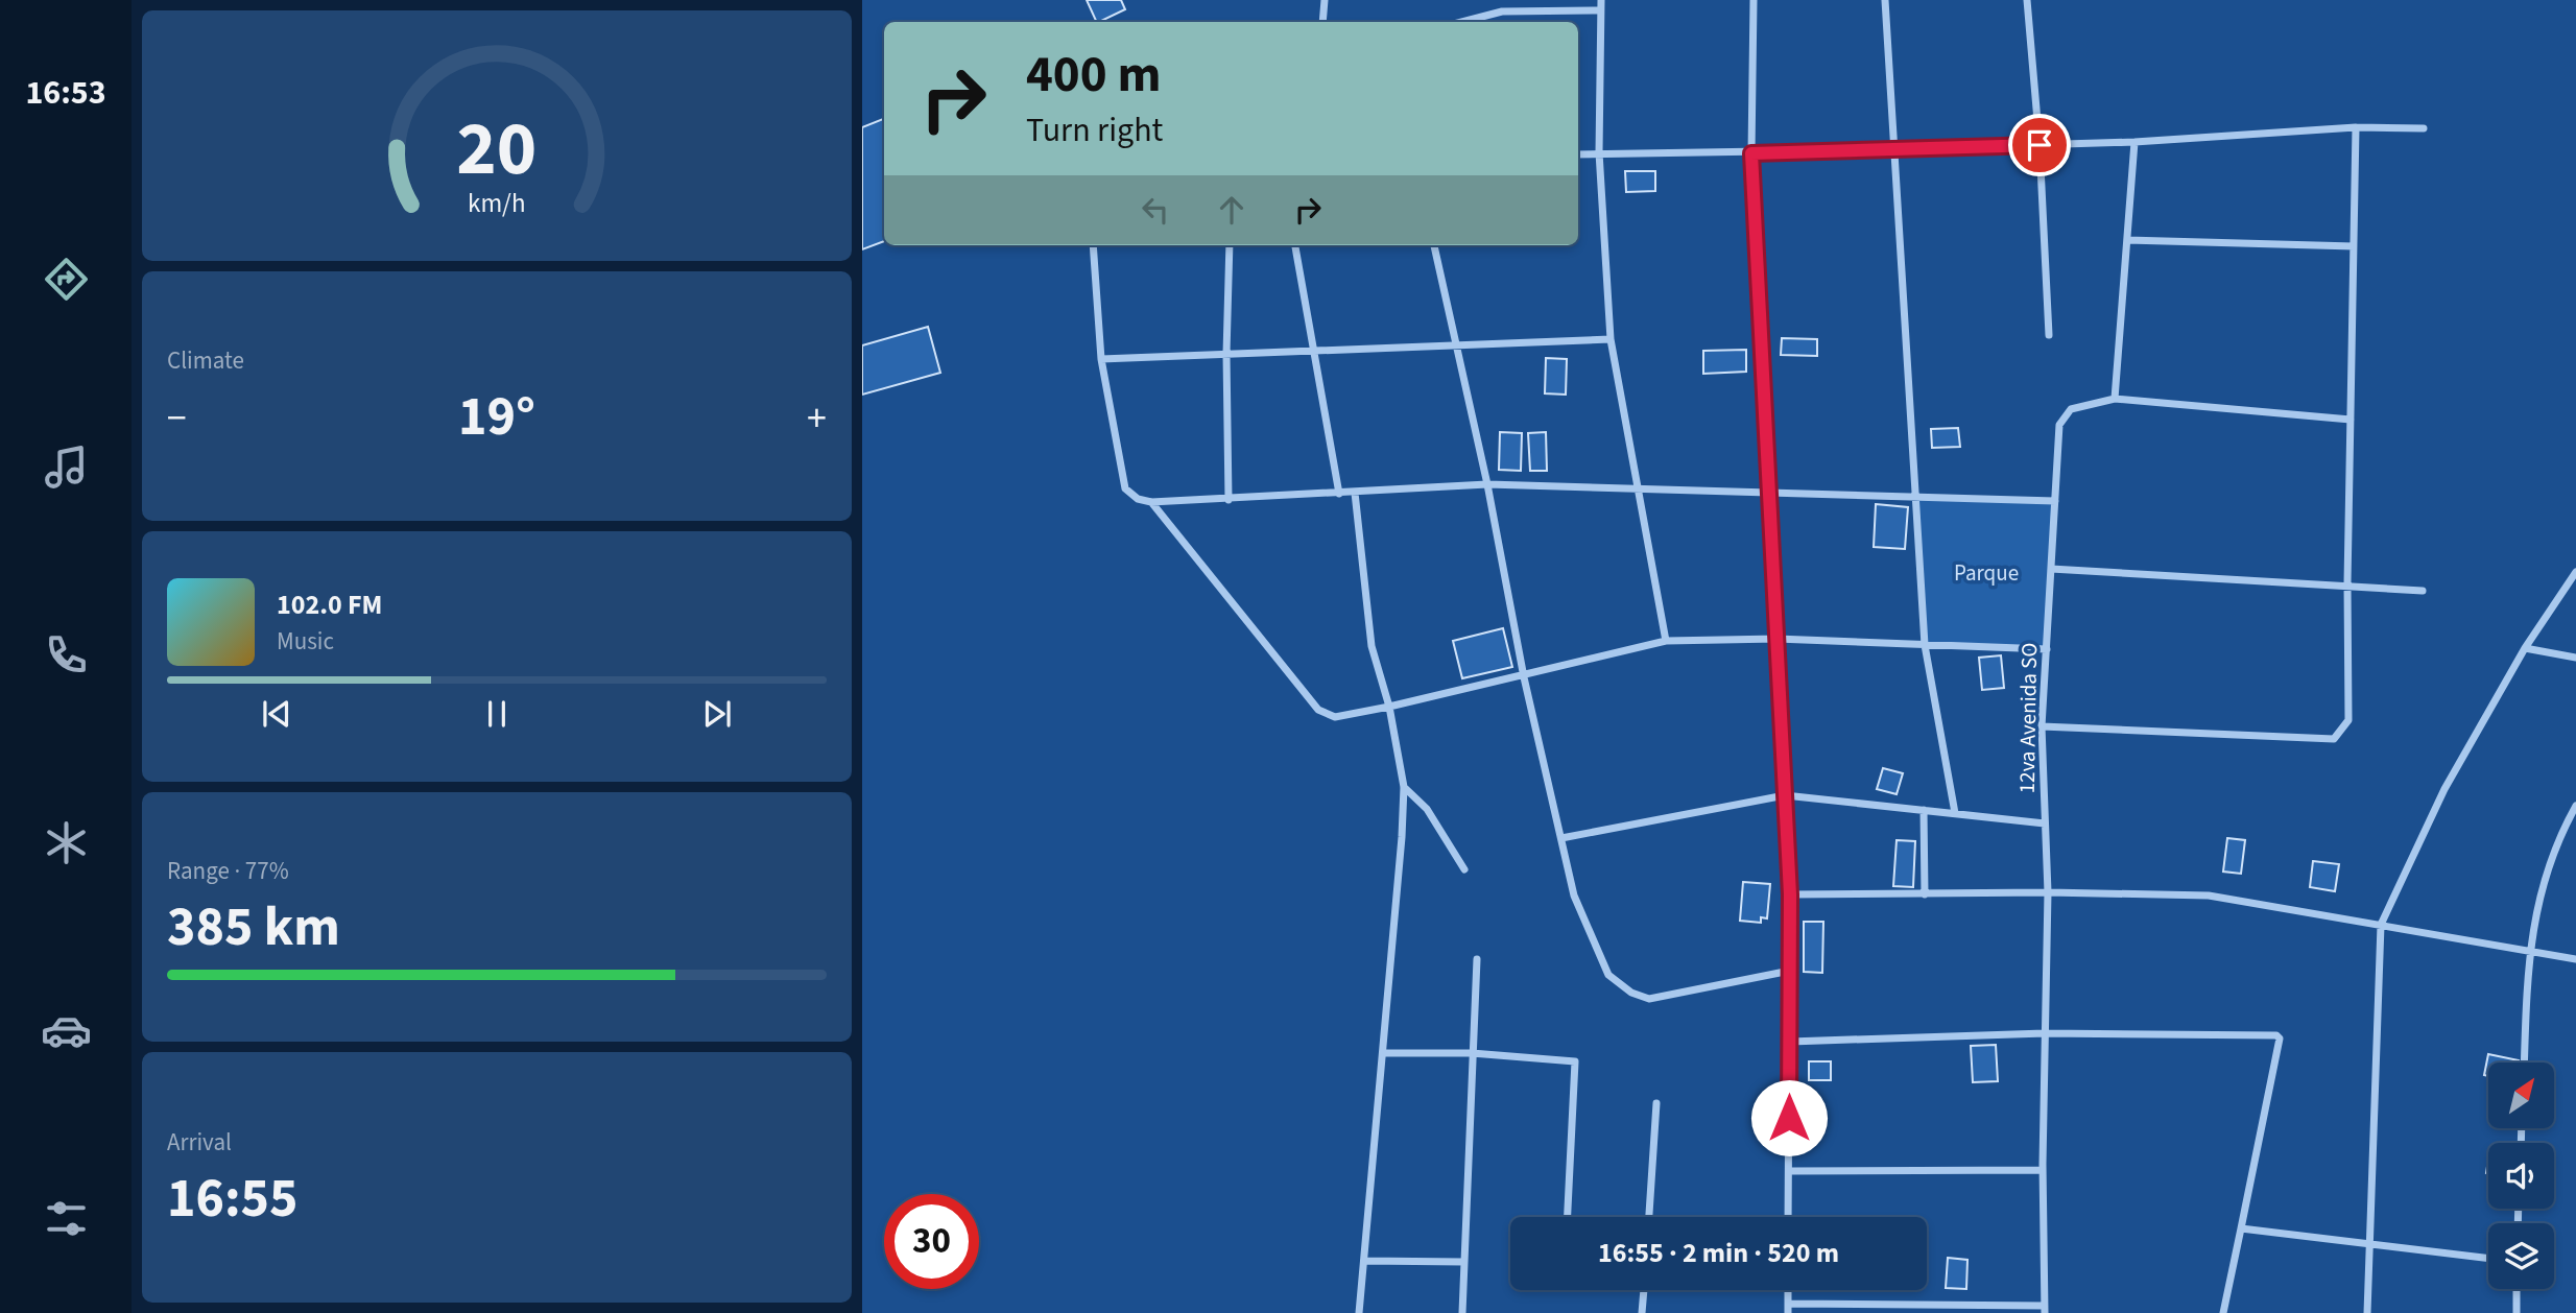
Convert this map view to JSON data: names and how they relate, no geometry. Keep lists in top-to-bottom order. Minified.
{"streets":{"street":["12va Avenida SO"]},"parks":["Parque"],"north":"top right","page":{"tabs":"16:53","turn":["400 m","Turn right"],"tile":["Climate",["Range · 77%","385 km"],["Arrival","16:55"]],"heat":["−","19°","+"],"song":["102.0 FM","Music"],"limit":"30","trip":"16:55 · 2 min · 520 m","gauge":["20","km/h"]}}
